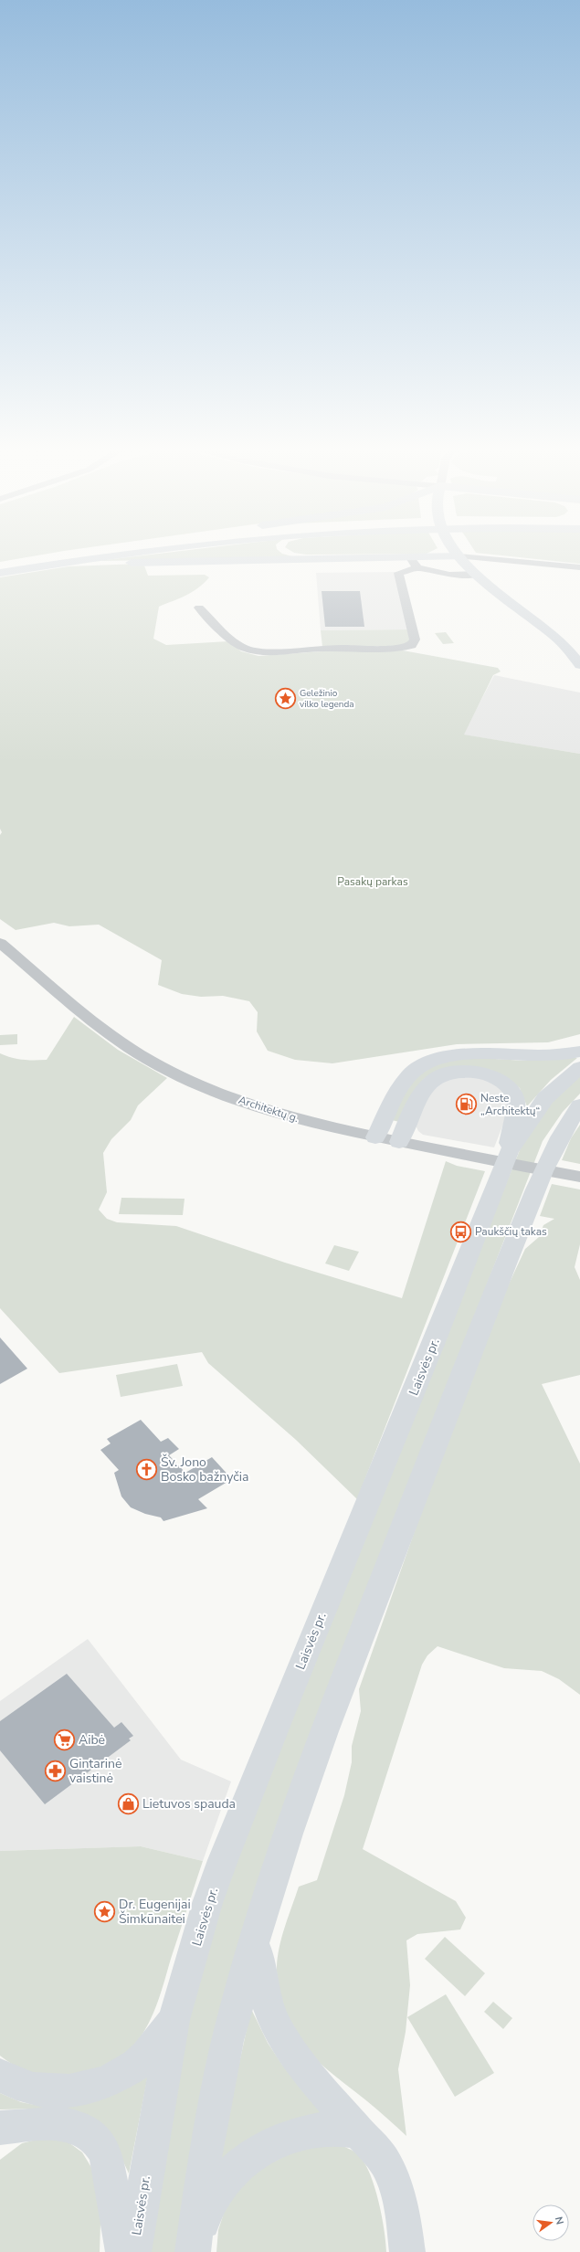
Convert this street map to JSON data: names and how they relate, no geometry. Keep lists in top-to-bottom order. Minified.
{"streets":{"main road":["Laisvės pr."],"street":["Architektų g."]},"parks":["Pasakų parkas"],"places":{"place":["Geležinio vilko legenda","Dr. Eugenijai Šimkūnaitei"],"fuel station":["Neste „Architektų“"],"bus stop":["Paukščių takas"],"church":["Šv. Jono Bosko bažnyčia"],"supermarket":["Aibė"],"pharmacy":["Gintarinė vaistinė"],"shop":["Lietuvos spauda"]},"north":"right"}
